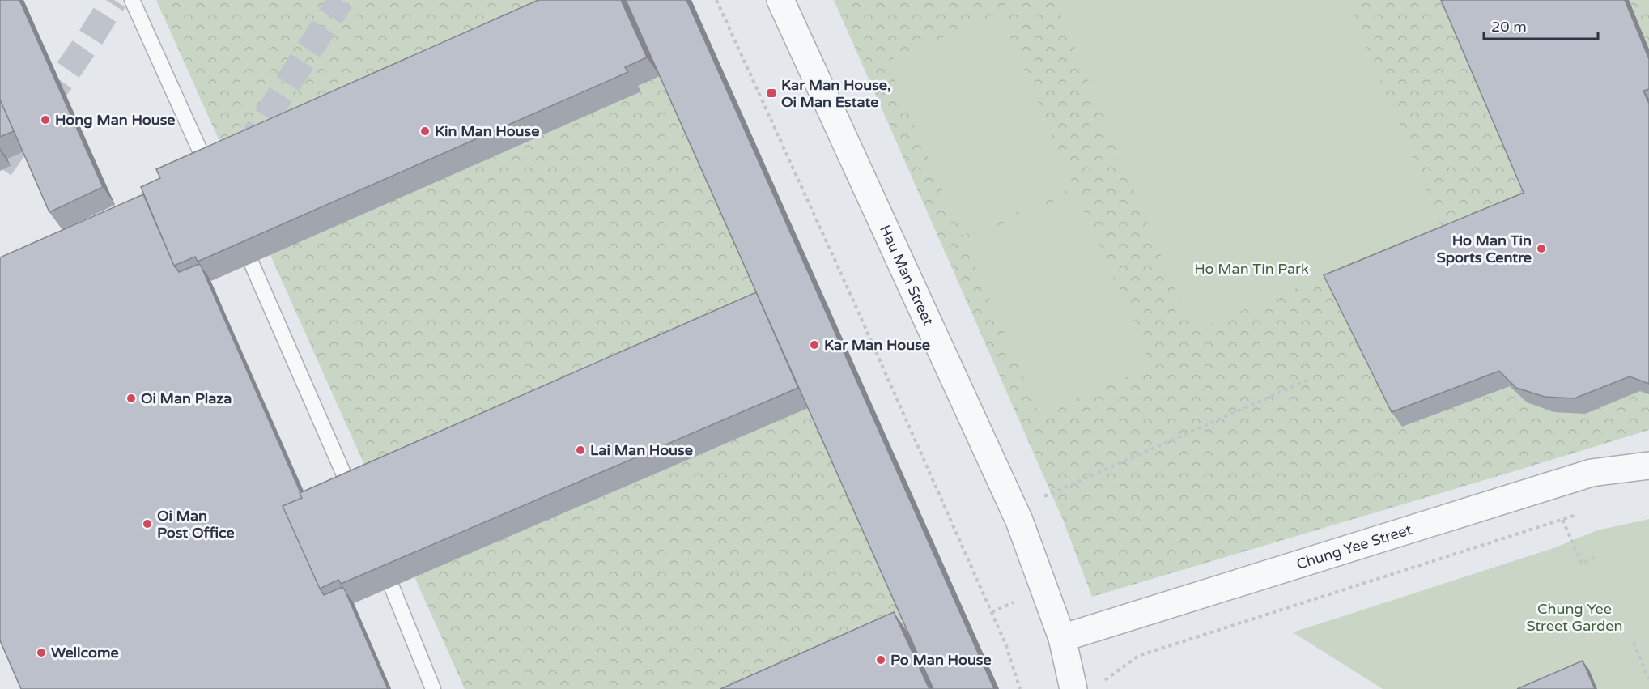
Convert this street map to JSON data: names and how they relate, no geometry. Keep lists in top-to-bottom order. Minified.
{"streets":{"street":["Hau Man Street","Chung Yee Street"]},"crossings":[["Hau Man Street","Chung Yee Street"]],"parks":["Ho Man Tin Park","Chung Yee Street Garden"],"places":{"transit":["Kar Man House, Oi Man Estate"],"other":["Hong Man House","Kin Man House","Ho Man Tin Sports Centre","Kar Man House","Oi Man Plaza","Lai Man House","Oi Man Post Office","Wellcome","Po Man House"]},"scale_bar":"20 m"}
